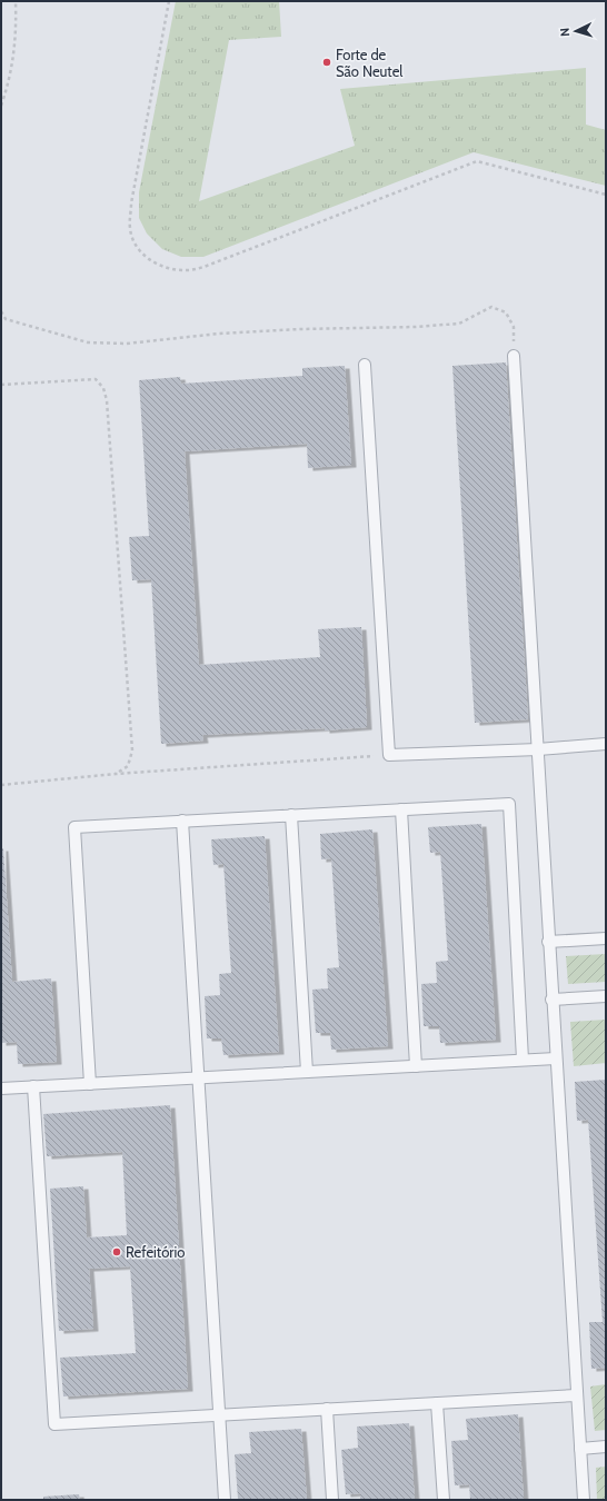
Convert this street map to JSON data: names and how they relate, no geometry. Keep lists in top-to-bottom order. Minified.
{"places":["Forte de São Neutel","Refeitório"],"north":"left"}
